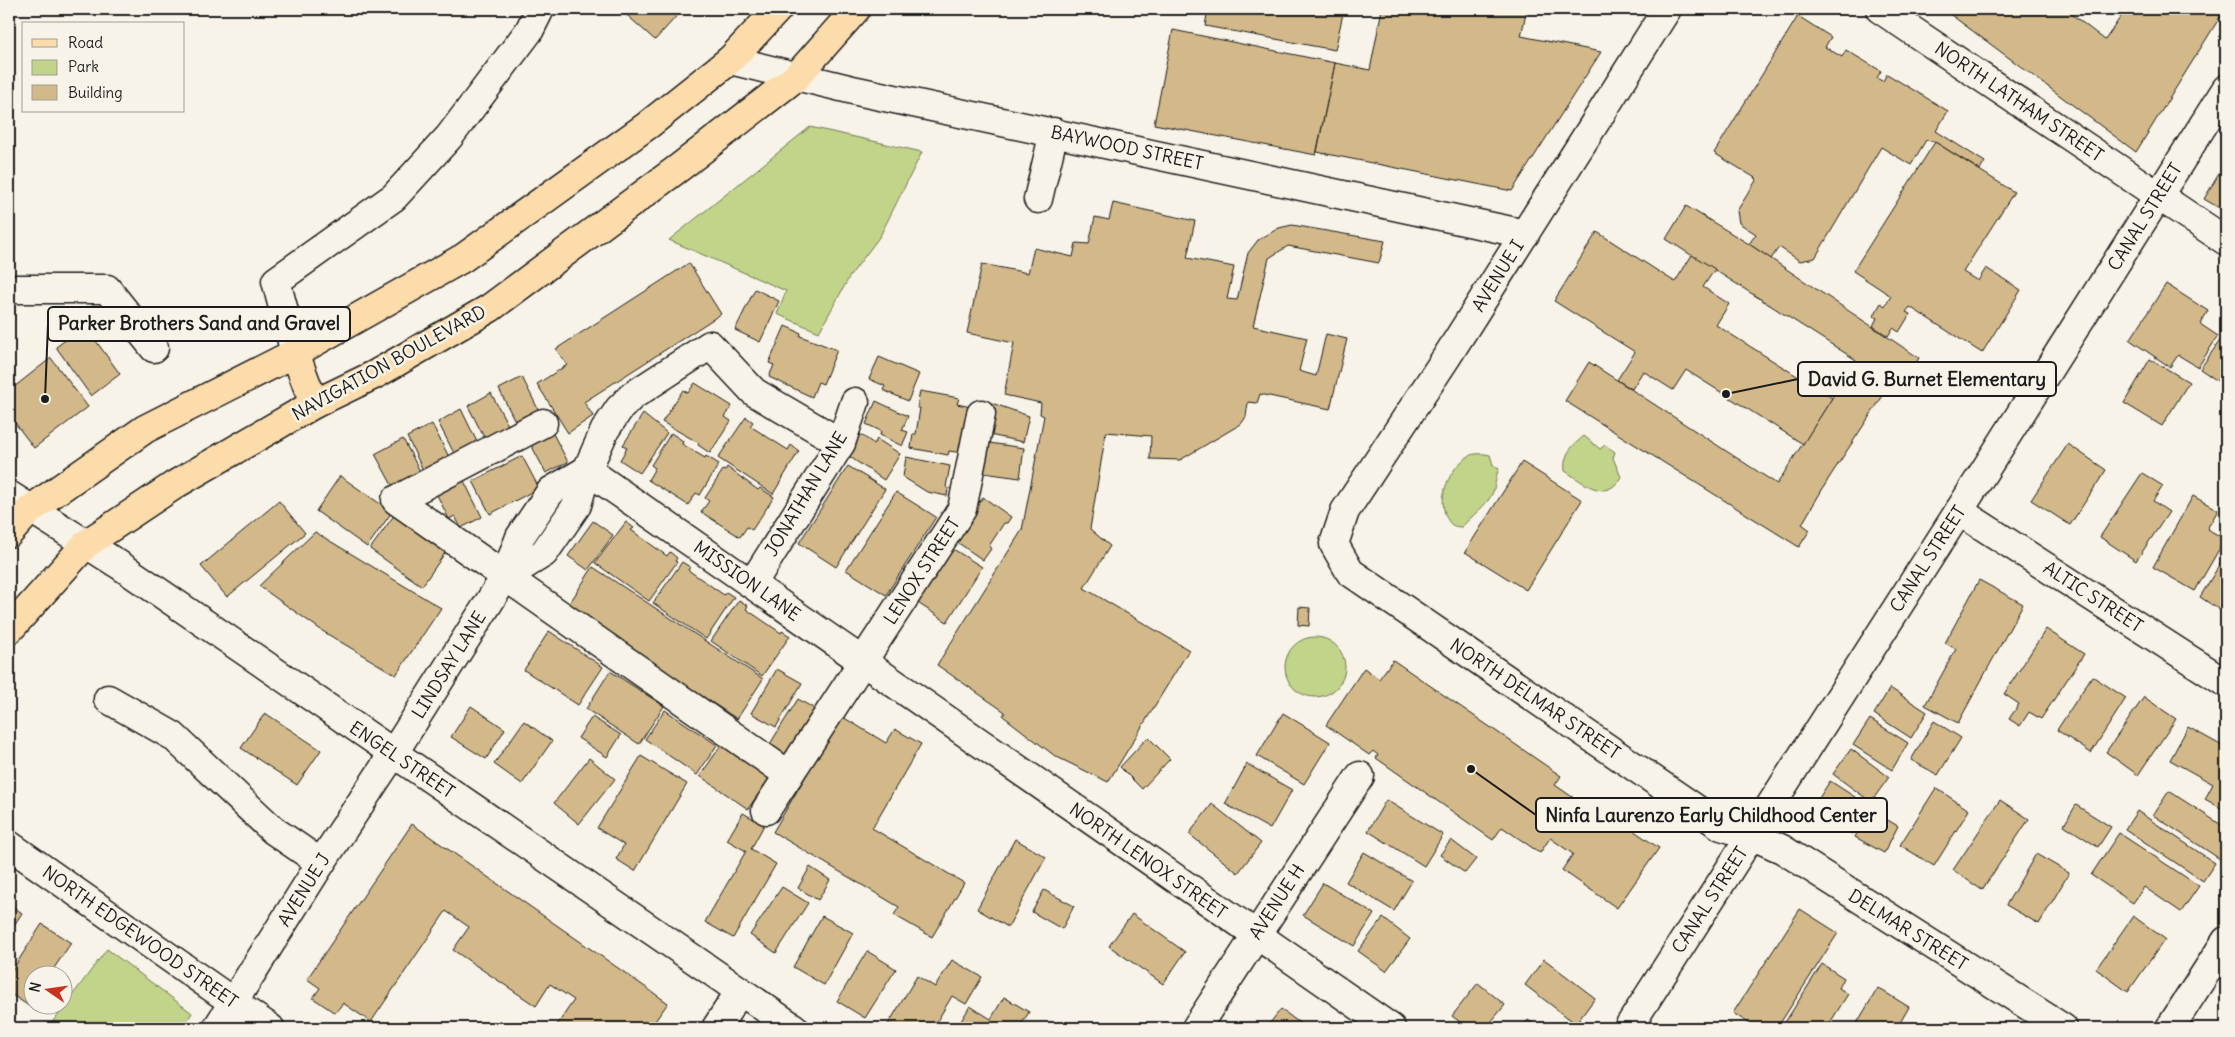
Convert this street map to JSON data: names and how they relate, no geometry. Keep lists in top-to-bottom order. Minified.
{"streets":{"main road":["NAVIGATION BOULEVARD"],"street":["NORTH LATHAM STREET","BAYWOOD STREET","CANAL STREET","AVENUE I","JONATHAN LANE","LENOX STREET","MISSION LANE","ALTIC STREET","LINDSAY LANE","NORTH DELMAR STREET","ENGEL STREET","NORTH LENOX STREET","AVENUE J","AVENUE H","DELMAR STREET","NORTH EDGEWOOD STREET"]},"crossings":[["NORTH LATHAM STREET","CANAL STREET"],["BAYWOOD STREET","AVENUE I"],["BAYWOOD STREET","NAVIGATION BOULEVARD"],["CANAL STREET","ALTIC STREET"],["CANAL STREET","NORTH DELMAR STREET"],["CANAL STREET","DELMAR STREET"],["AVENUE I","NORTH DELMAR STREET"],["NAVIGATION BOULEVARD","ENGEL STREET"],["JONATHAN LANE","MISSION LANE"],["JONATHAN LANE","LINDSAY LANE"],["LENOX STREET","MISSION LANE"],["MISSION LANE","LINDSAY LANE"],["MISSION LANE","NORTH LENOX STREET"],["LINDSAY LANE","ENGEL STREET"],["LINDSAY LANE","AVENUE J"],["NORTH DELMAR STREET","DELMAR STREET"],["ENGEL STREET","AVENUE J"],["NORTH LENOX STREET","AVENUE H"],["AVENUE J","NORTH EDGEWOOD STREET"]],"places":["David G. Burnet Elementary","Parker Brothers Sand and Gravel","Ninfa Laurenzo Early Childhood Center"],"legend":["Road","Park","Building"],"north":"left"}
